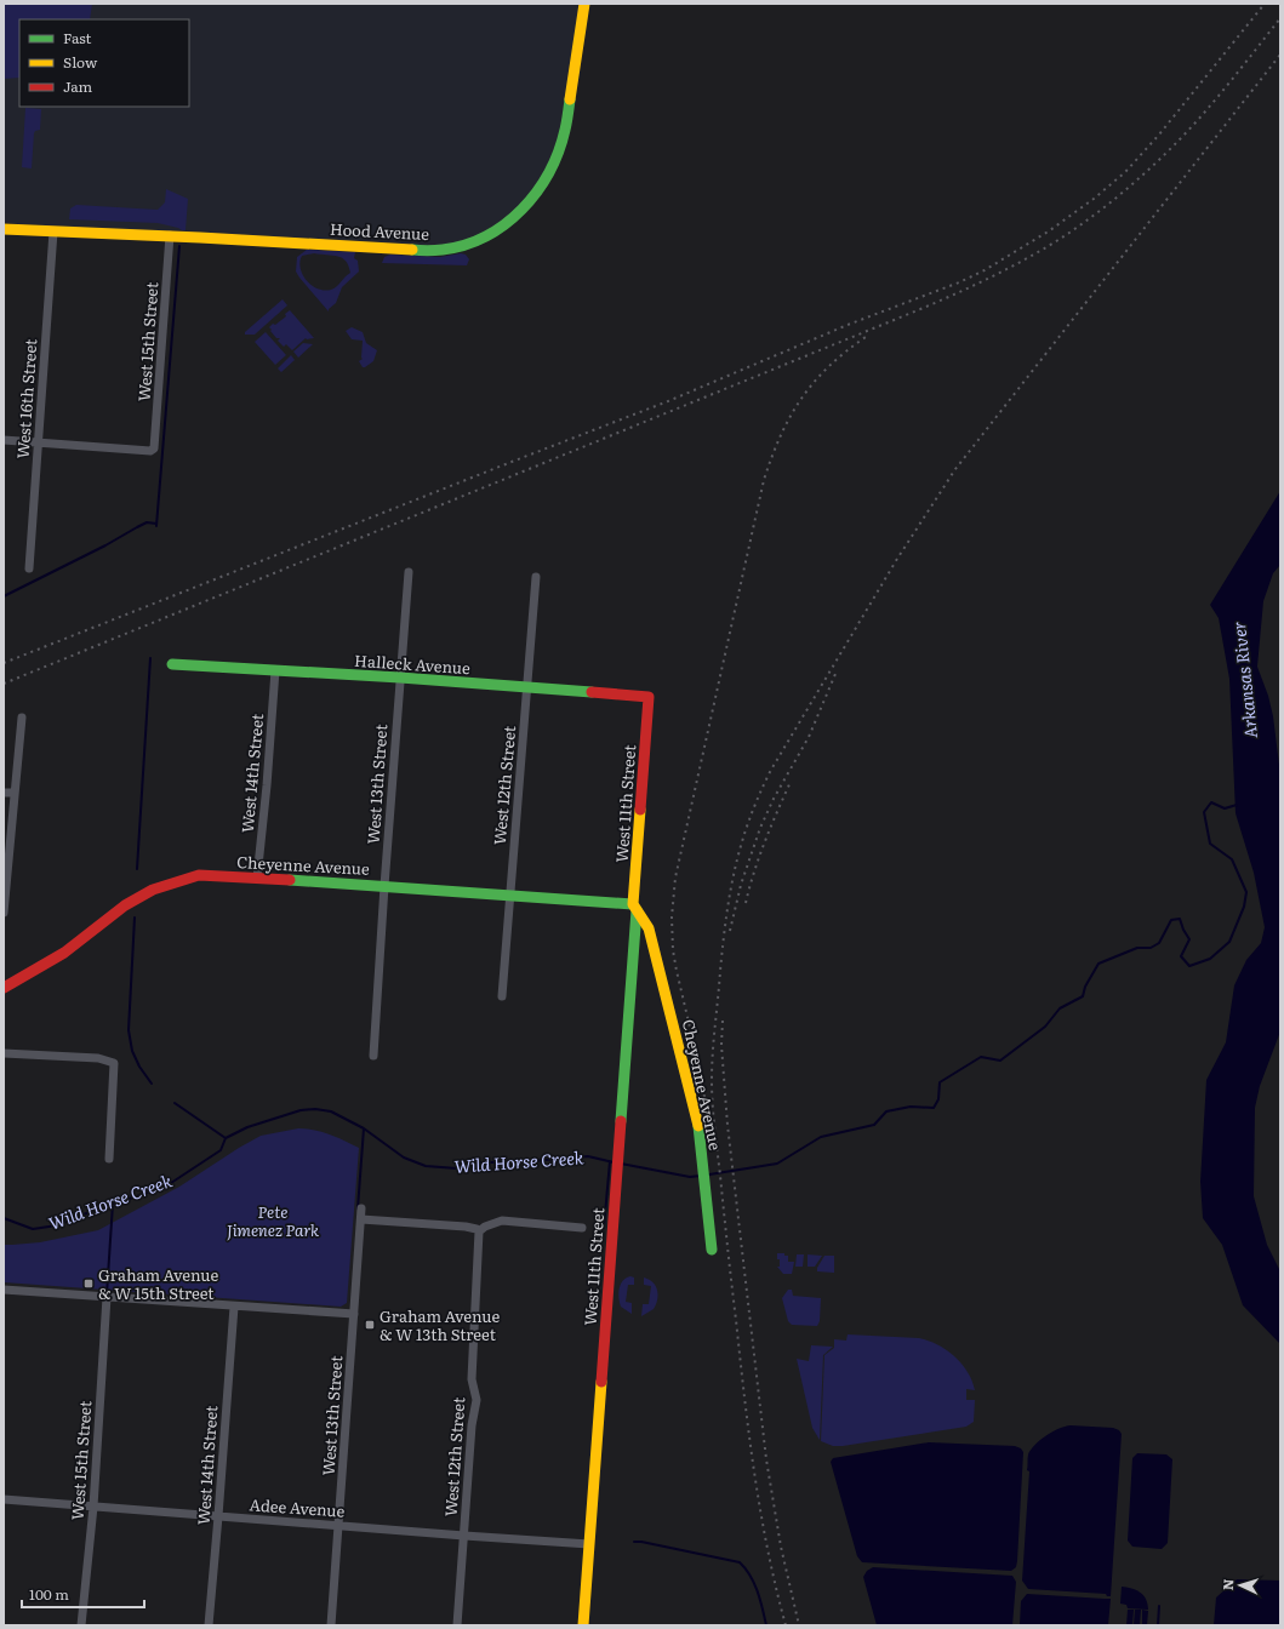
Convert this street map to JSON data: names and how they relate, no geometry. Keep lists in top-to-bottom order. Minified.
{"streets":{"street":["Hood Avenue","West 15th Street","West 16th Street","Halleck Avenue","West 14th Street","West 13th Street","West 12th Street","West 11th Street","Cheyenne Avenue","Adee Avenue"]},"crossings":[["Hood Avenue","West 15th Street"],["Hood Avenue","West 16th Street"],["West 15th Street","West 16th Street"],["West 15th Street","Adee Avenue"],["Halleck Avenue","West 14th Street"],["Halleck Avenue","West 13th Street"],["Halleck Avenue","West 12th Street"],["Halleck Avenue","West 11th Street"],["West 14th Street","Cheyenne Avenue"],["West 14th Street","Adee Avenue"],["West 13th Street","Cheyenne Avenue"],["West 13th Street","Adee Avenue"],["West 12th Street","Cheyenne Avenue"],["West 12th Street","Adee Avenue"],["West 11th Street","Cheyenne Avenue"],["West 11th Street","Adee Avenue"]],"water":["Arkansas River","Wild Horse Creek"],"parks":["Pete Jimenez Park"],"places":{"transit":["Graham Avenue & W 15th Street","Graham Avenue & W 13th Street"]},"legend":["Fast","Slow","Jam"],"scale_bar":"100 m","north":"left"}
